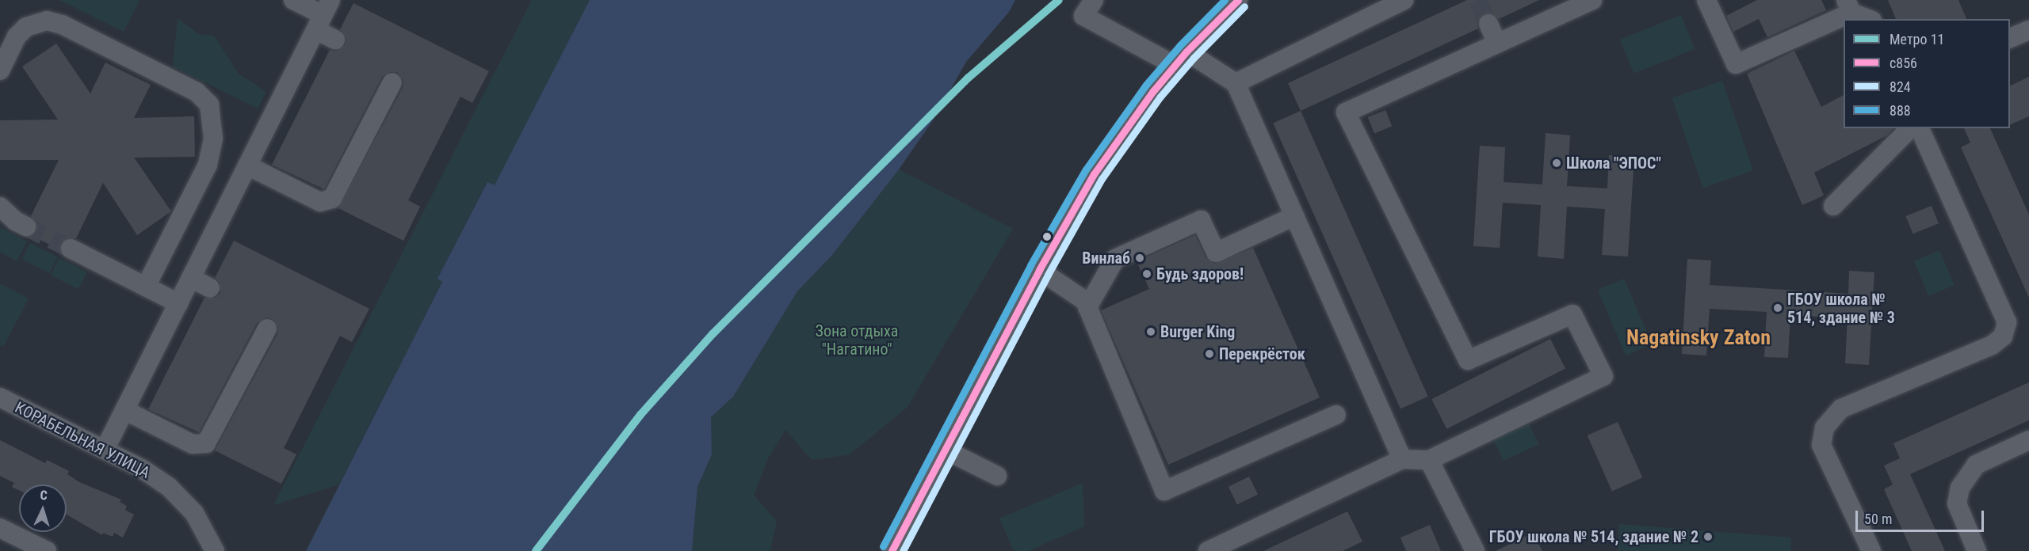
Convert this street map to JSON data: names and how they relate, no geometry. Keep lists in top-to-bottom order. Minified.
{"streets":{"street":["КОРАБЕЛЬНАЯ УЛИЦА"]},"districts":["Nagatinsky Zaton"],"parks":["Зона отдыха \"Нагатино\""],"places":["Школа \"ЭПОС\"","Винлаб","Будь здоров!","ГБОУ школа № 514, здание № 3","Burger King","Перекрёсток","ГБОУ школа № 514, здание № 2"],"lines":["metro line 11","transit line с856","transit line 888","transit line 824"],"legend":["Метро 11","с856","824","888"],"scale_bar":"50 m","north":"top"}
